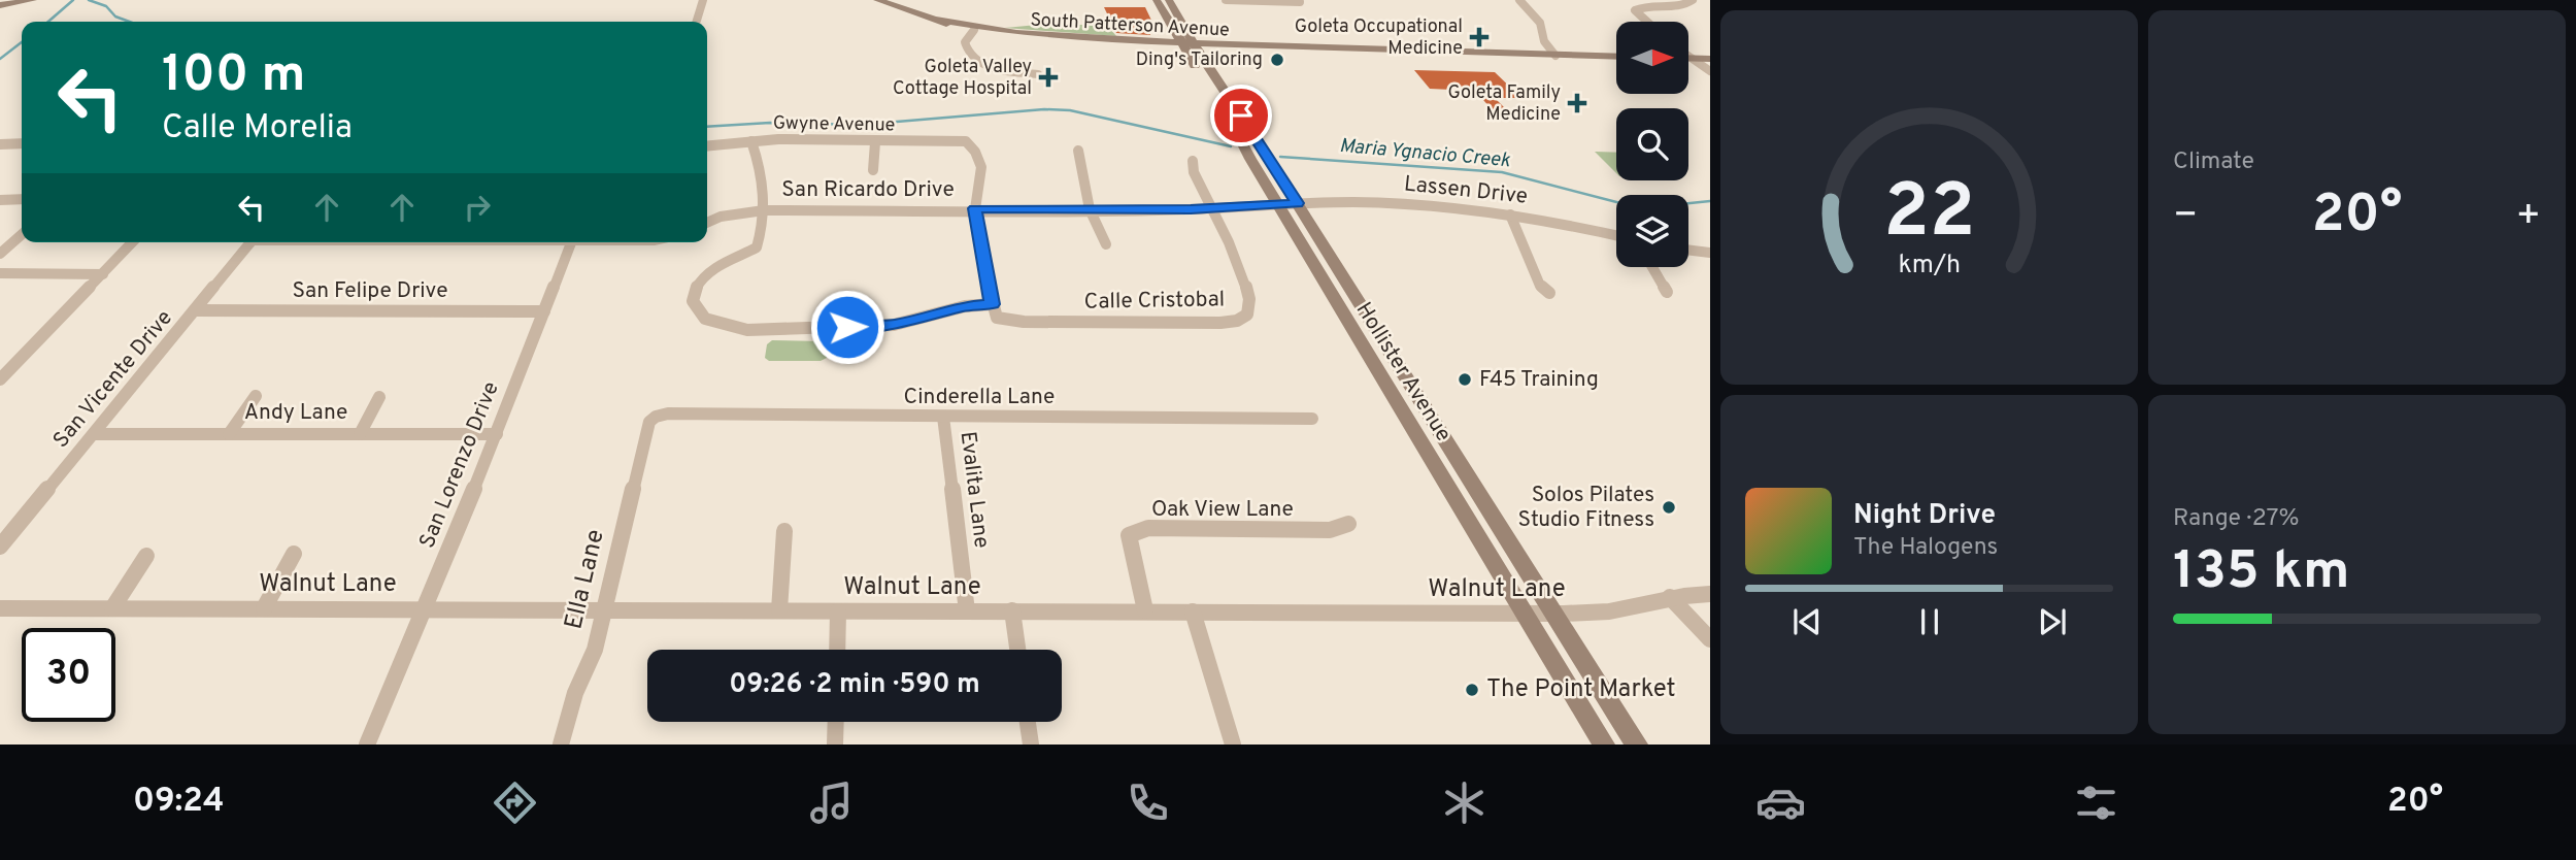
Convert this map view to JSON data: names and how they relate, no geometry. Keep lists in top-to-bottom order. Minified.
{"streets":{"main road":["South Patterson Avenue","Hollister Avenue"],"street":["Gwyne Avenue","San Ricardo Drive","Lassen Drive","San Felipe Drive","Calle Cristobal","San Vicente Drive","Cinderella Lane","Andy Lane","San Lorenzo Drive","Evalita Lane","Oak View Lane","Ella Lane","Walnut Lane"]},"crossings":[["South Patterson Avenue","Hollister Avenue"],["Gwyne Avenue","San Ricardo Drive"],["San Ricardo Drive","Lassen Drive"],["San Ricardo Drive","Calle Cristobal"],["San Ricardo Drive","Hollister Avenue"],["Lassen Drive","Hollister Avenue"],["San Felipe Drive","San Vicente Drive"],["San Felipe Drive","San Lorenzo Drive"],["Hollister Avenue","Walnut Lane"],["San Vicente Drive","Andy Lane"],["Cinderella Lane","Evalita Lane"],["Cinderella Lane","Ella Lane"],["Andy Lane","San Lorenzo Drive"],["San Lorenzo Drive","Walnut Lane"],["Evalita Lane","Walnut Lane"],["Oak View Lane","Walnut Lane"],["Ella Lane","Walnut Lane"]],"water":["Maria Ygnacio Creek"],"places":{"health":["Goleta Occupational Medicine","Goleta Valley Cottage Hospital","Goleta Family Medicine"],"other":["Ding's Tailoring","F45 Training","Solos Pilates Studio Fitness","The Point Market"]},"north":"right","page":{"tile":["Climate",["Range · 27%","135 km"]],"turn":["100 m","Calle Morelia"],"heat":["−","20°","+"],"song":["Night Drive","The Halogens"],"limit":"30","trip":"09:26 · 2 min · 590 m","tabs":["09:24","20°"],"gauge":["22","km/h"]}}
